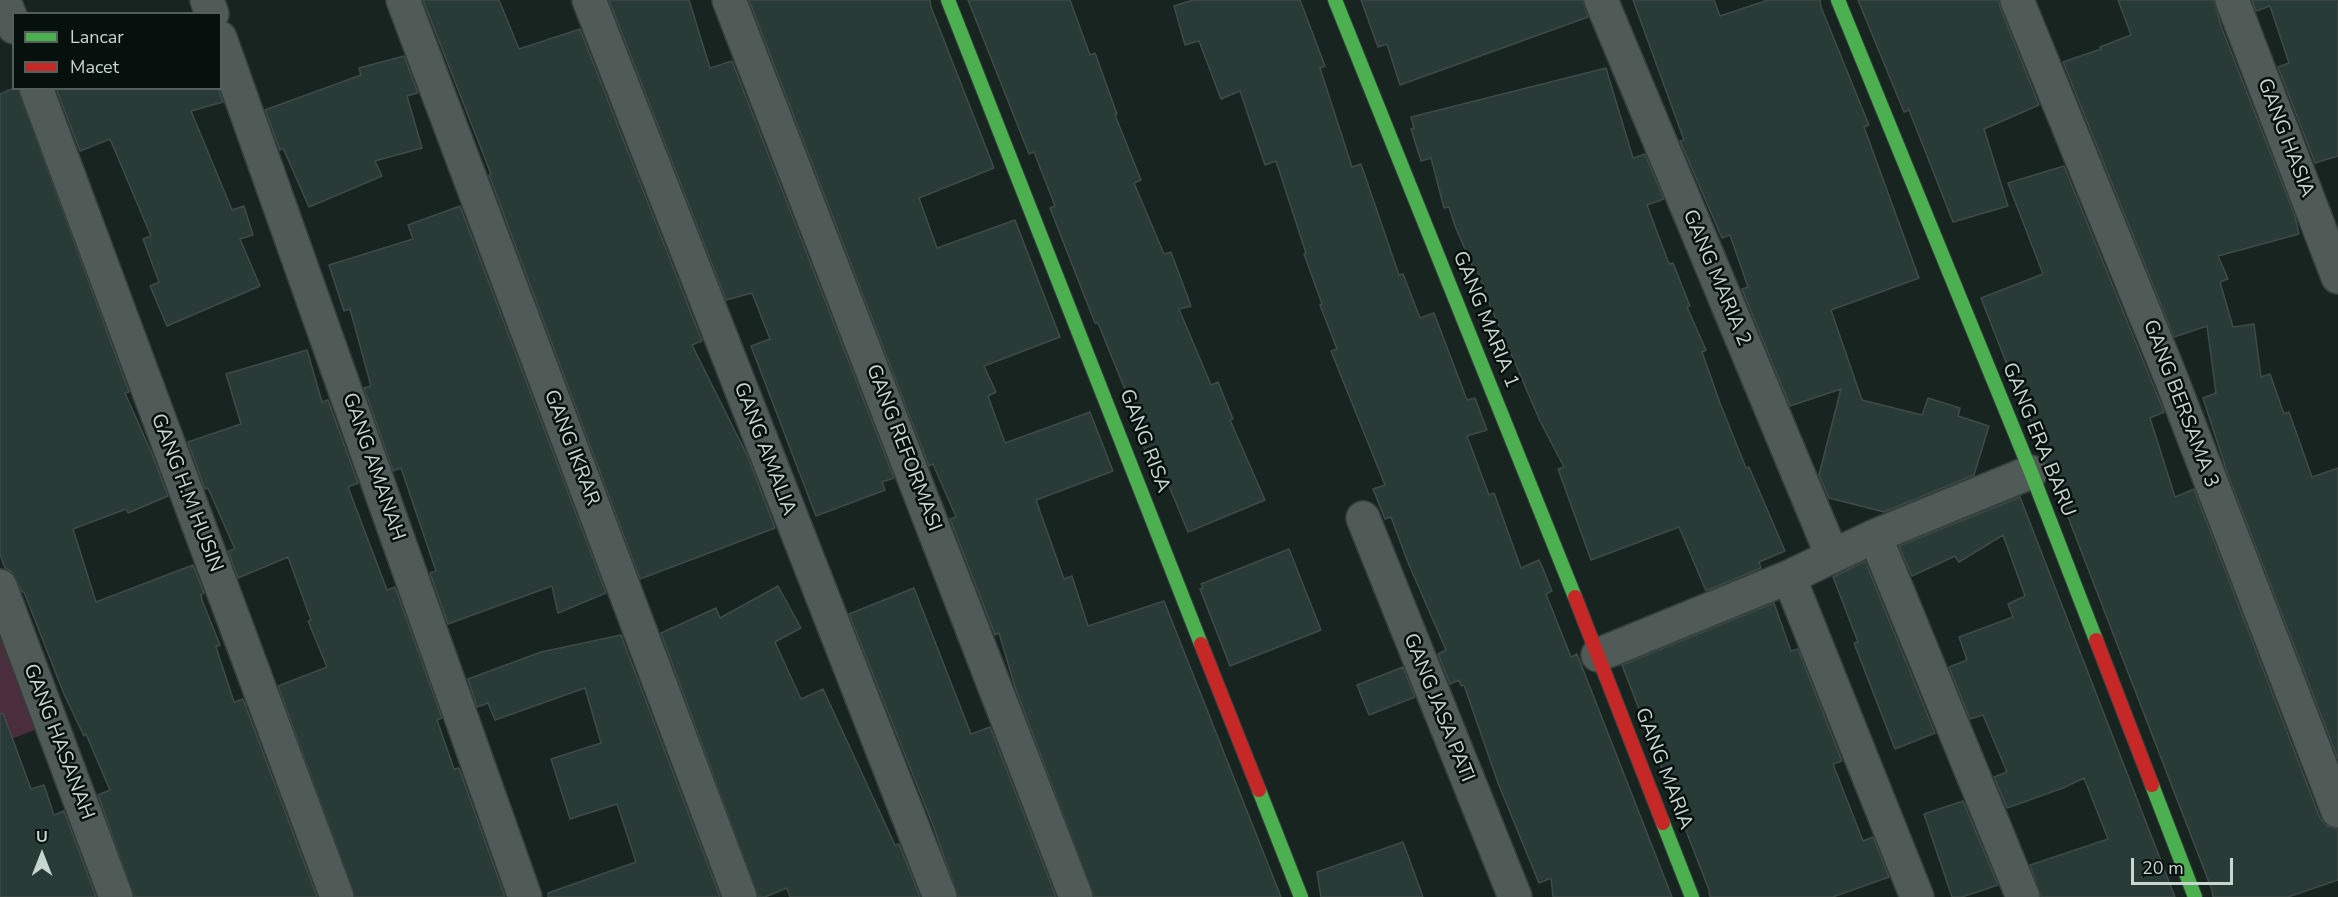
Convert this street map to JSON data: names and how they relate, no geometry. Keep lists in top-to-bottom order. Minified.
{"streets":{"street":["GANG HASIA","GANG MARIA 2","GANG MARIA 1","GANG BERSAMA 3","GANG ERA BARU","GANG RISA","GANG IKRAR","GANG REFORMASI","GANG AMALIA","GANG AMANAH","GANG H.M HUSIN","GANG JASA PATI","GANG HASANAH","GANG MARIA"]},"crossings":[["GANG MARIA 1","GANG MARIA"]],"legend":["Lancar","Macet"],"scale_bar":"20 m","north":"top"}
